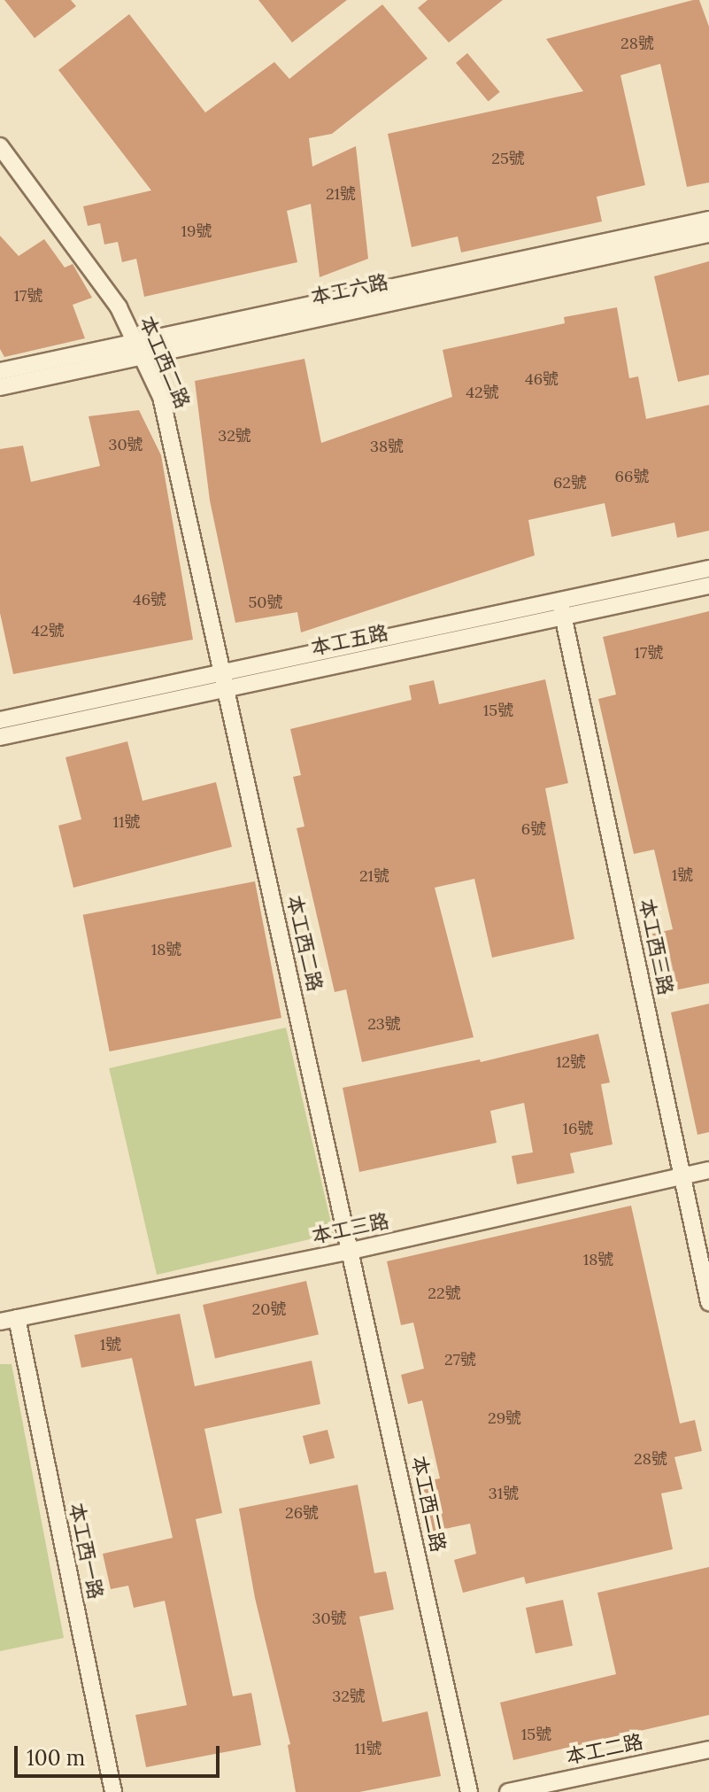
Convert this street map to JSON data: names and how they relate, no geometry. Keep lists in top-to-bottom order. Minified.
{"streets":{"street":["本工六路","本工西二路","本工五路","本工西三路","本工三路","本工西一路","本工二路"]},"crossings":[["本工六路","本工西二路"],["本工西二路","本工五路"],["本工西二路","本工三路"],["本工五路","本工西三路"],["本工西三路","本工三路"],["本工三路","本工西一路"]],"house_numbers":["28號","25號","21號","19號","17號","46號","42號","32號","30號","38號","66號","62號","46號","50號","42號","17號","15號","11號","6號","1號","21號","18號","23號","12號","16號","18號","22號","20號","1號","27號","29號","28號","31號","26號","30號","32號","15號","11號"],"scale_bar":"100 m"}
